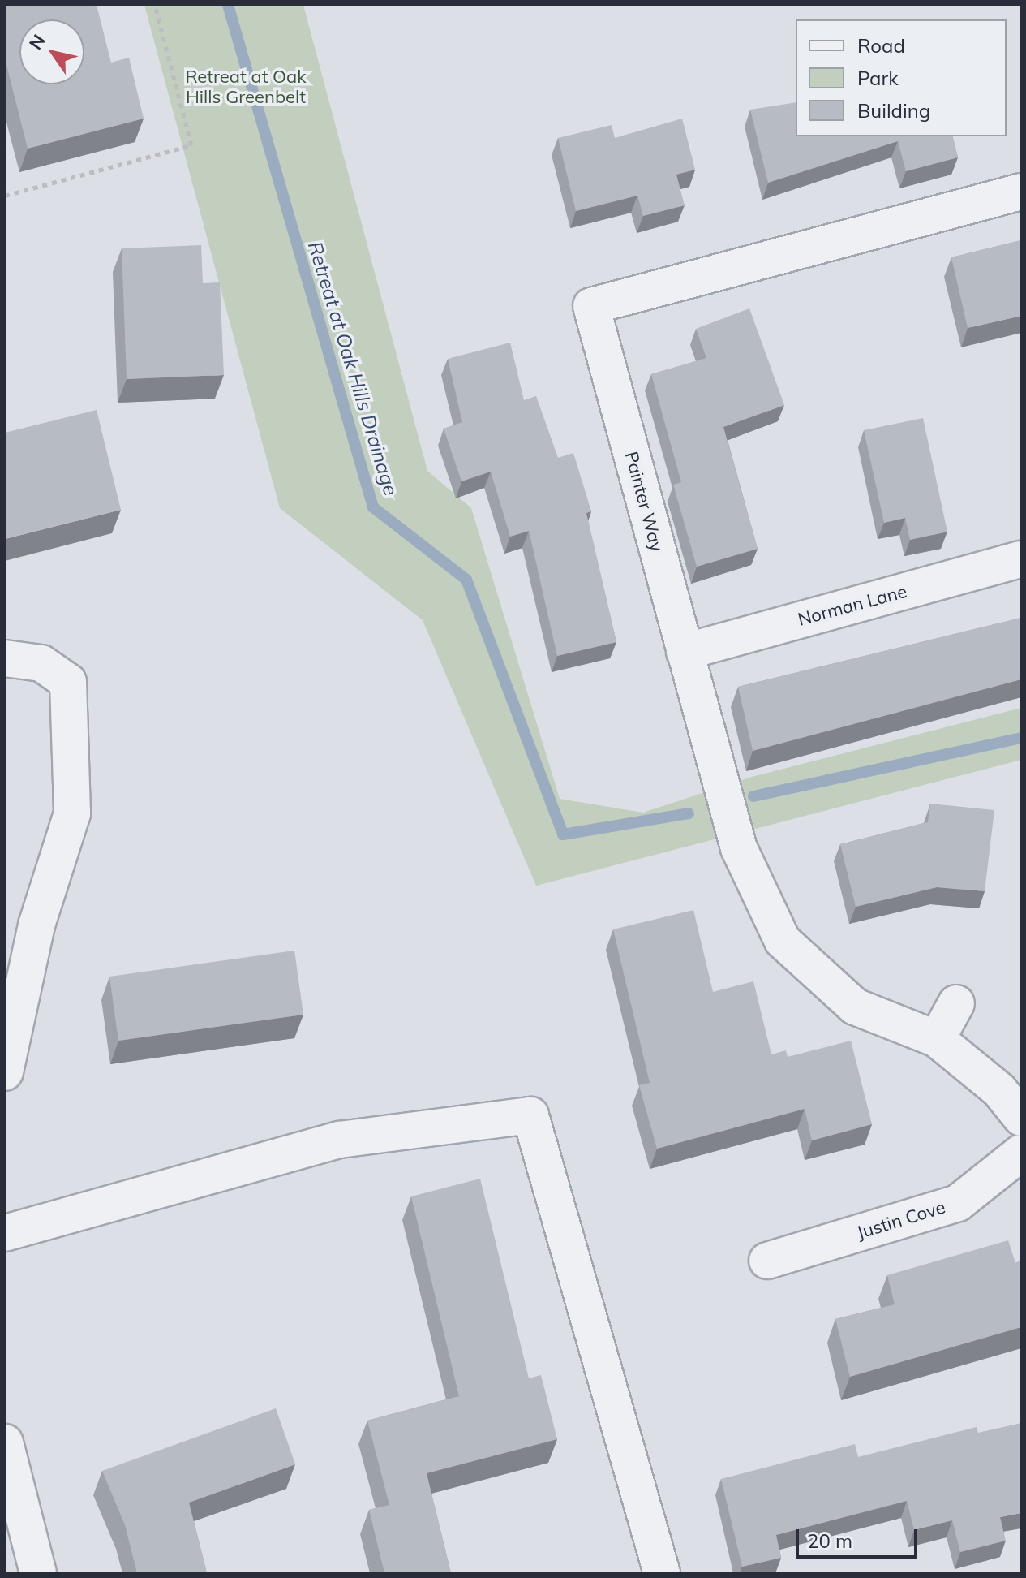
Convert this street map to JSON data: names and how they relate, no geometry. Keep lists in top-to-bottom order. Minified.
{"streets":{"street":["Painter Way","Norman Lane","Justin Cove"]},"crossings":[["Painter Way","Norman Lane"]],"water":["Retreat at Oak Hills Drainage"],"parks":["Retreat at Oak Hills Greenbelt"],"legend":["Road","Park","Building"],"scale_bar":"20 m","north":"top left"}
